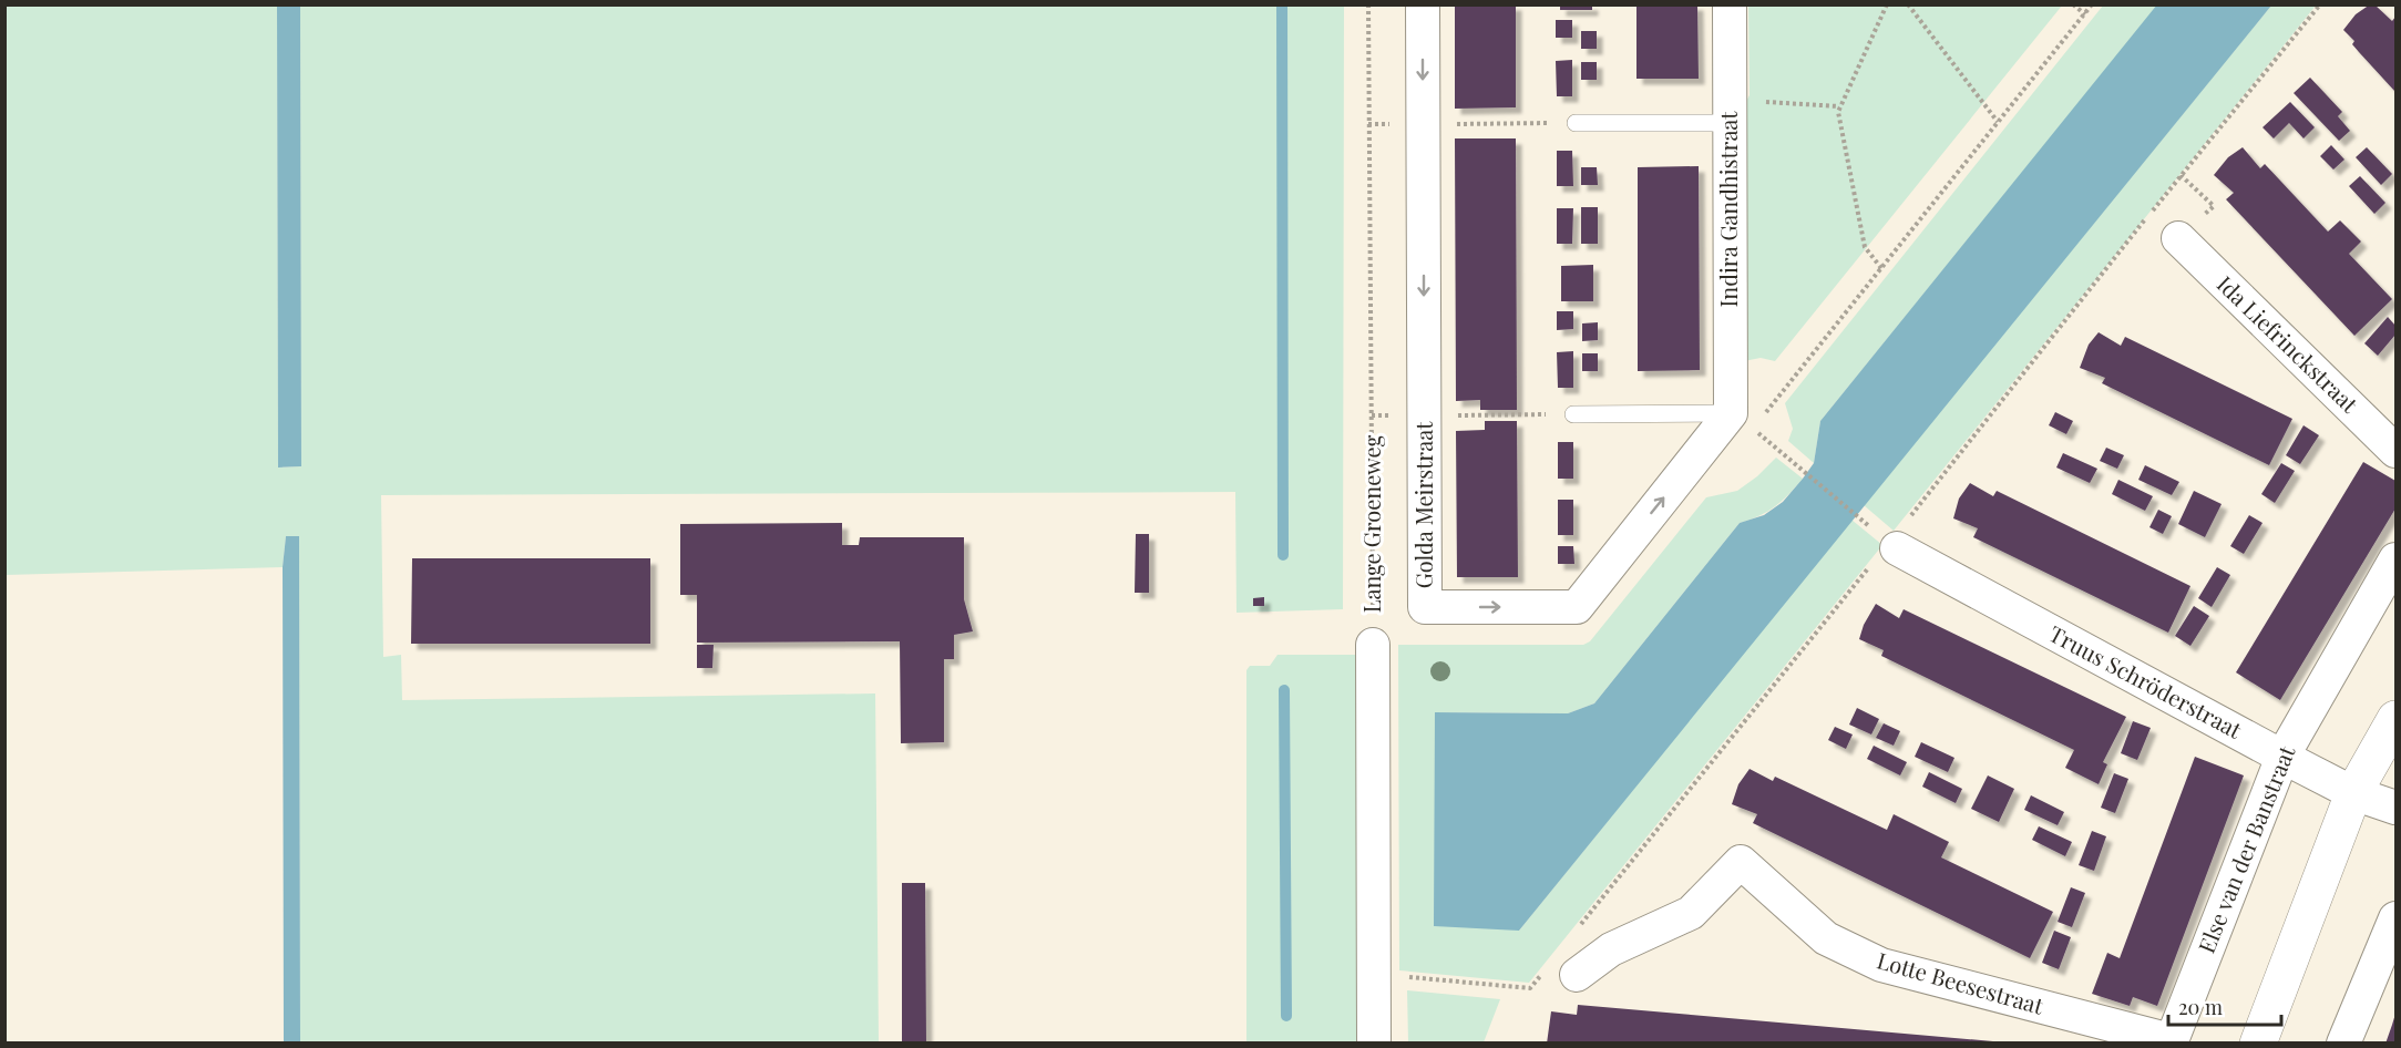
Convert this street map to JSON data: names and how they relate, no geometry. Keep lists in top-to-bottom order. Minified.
{"streets":{"street":["Indira Gandhistraat","Ida Liefrinckstraat","Golda Meirstraat","Lange Groeneweg","Truus Schröderstraat","Else van der Banstraat","Lotte Beesestraat"]},"crossings":[["Indira Gandhistraat","Golda Meirstraat"],["Truus Schröderstraat","Else van der Banstraat"],["Else van der Banstraat","Lotte Beesestraat"]],"scale_bar":"20 m"}
